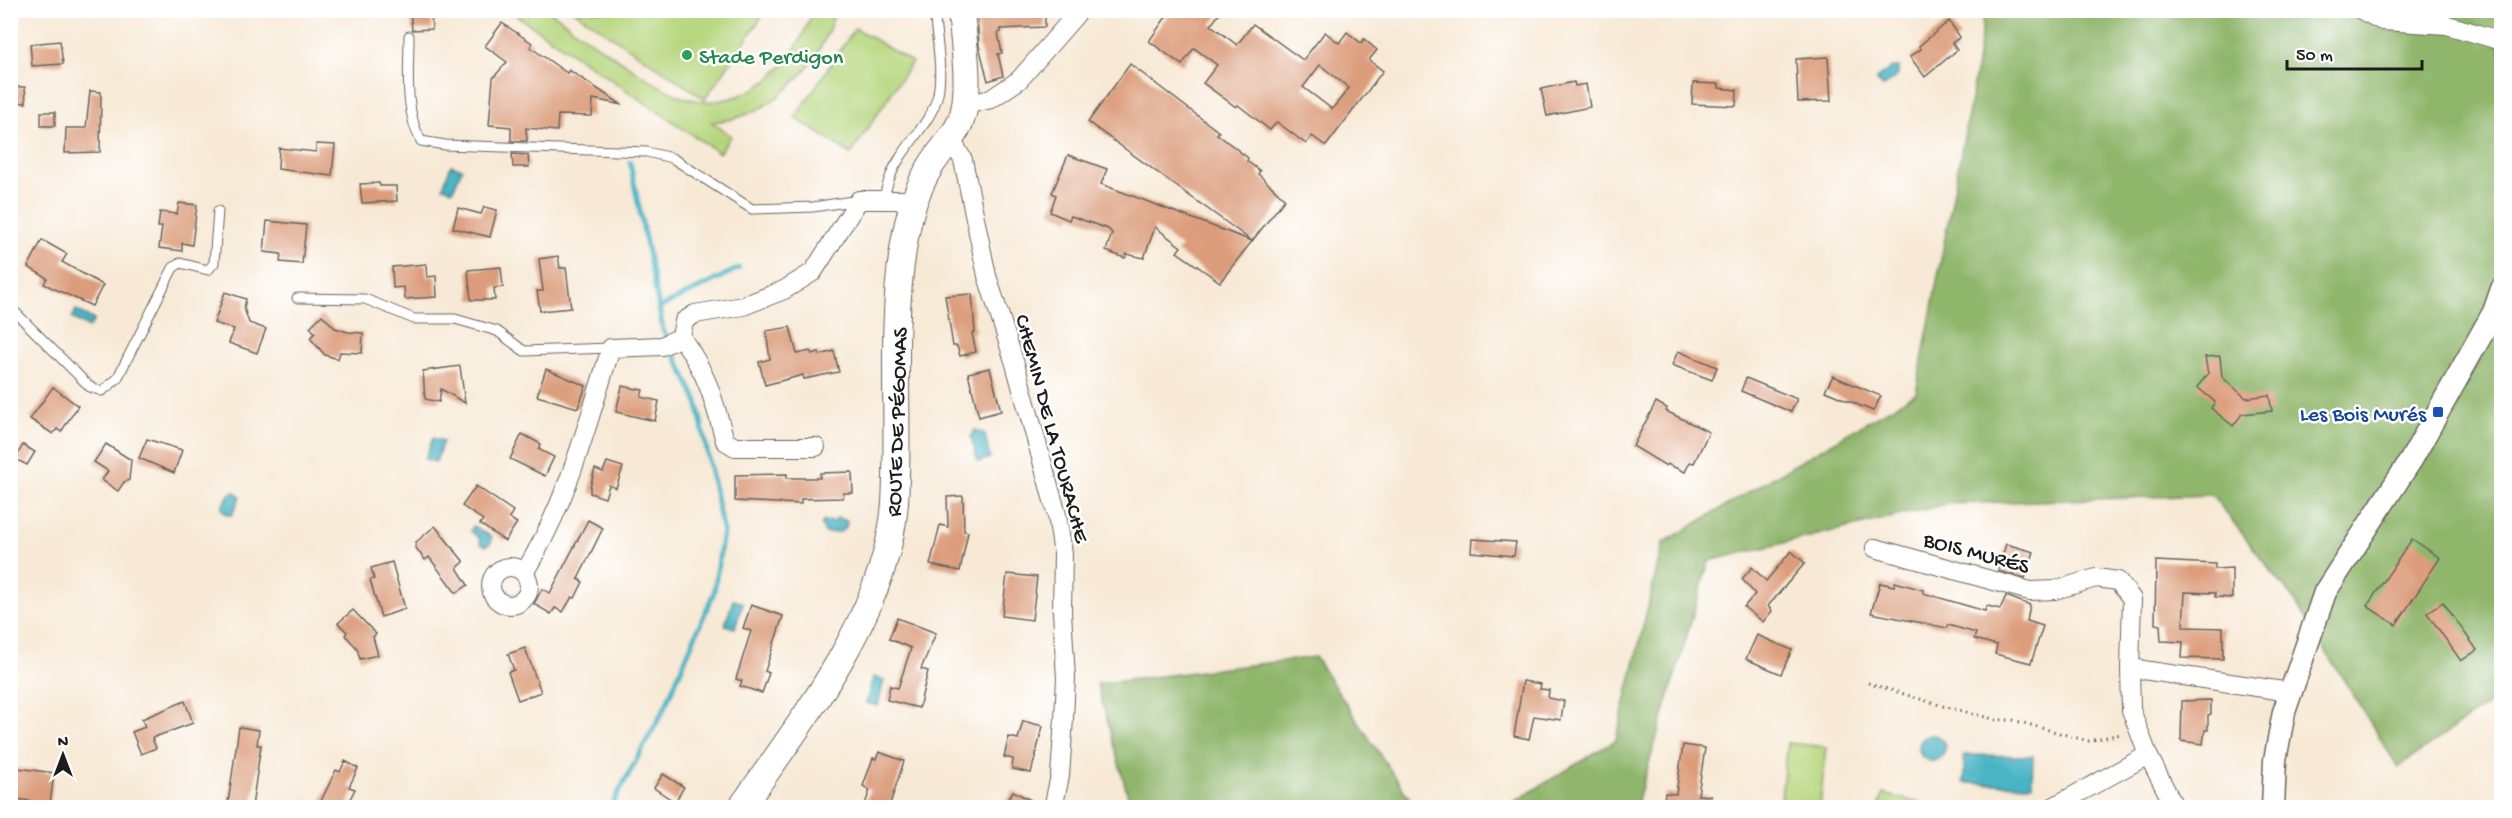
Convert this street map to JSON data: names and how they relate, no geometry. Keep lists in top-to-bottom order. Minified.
{"streets":{"main road":["ROUTE DE PÉGOMAS"],"street":["CHEMIN DE LA TOURACHE","BOIS MURÉS"]},"crossings":[["ROUTE DE PÉGOMAS","CHEMIN DE LA TOURACHE"]],"places":{"other":["Stade Perdigon"],"transit":["Les Bois Murés"]},"scale_bar":"50 m","north":"top"}
